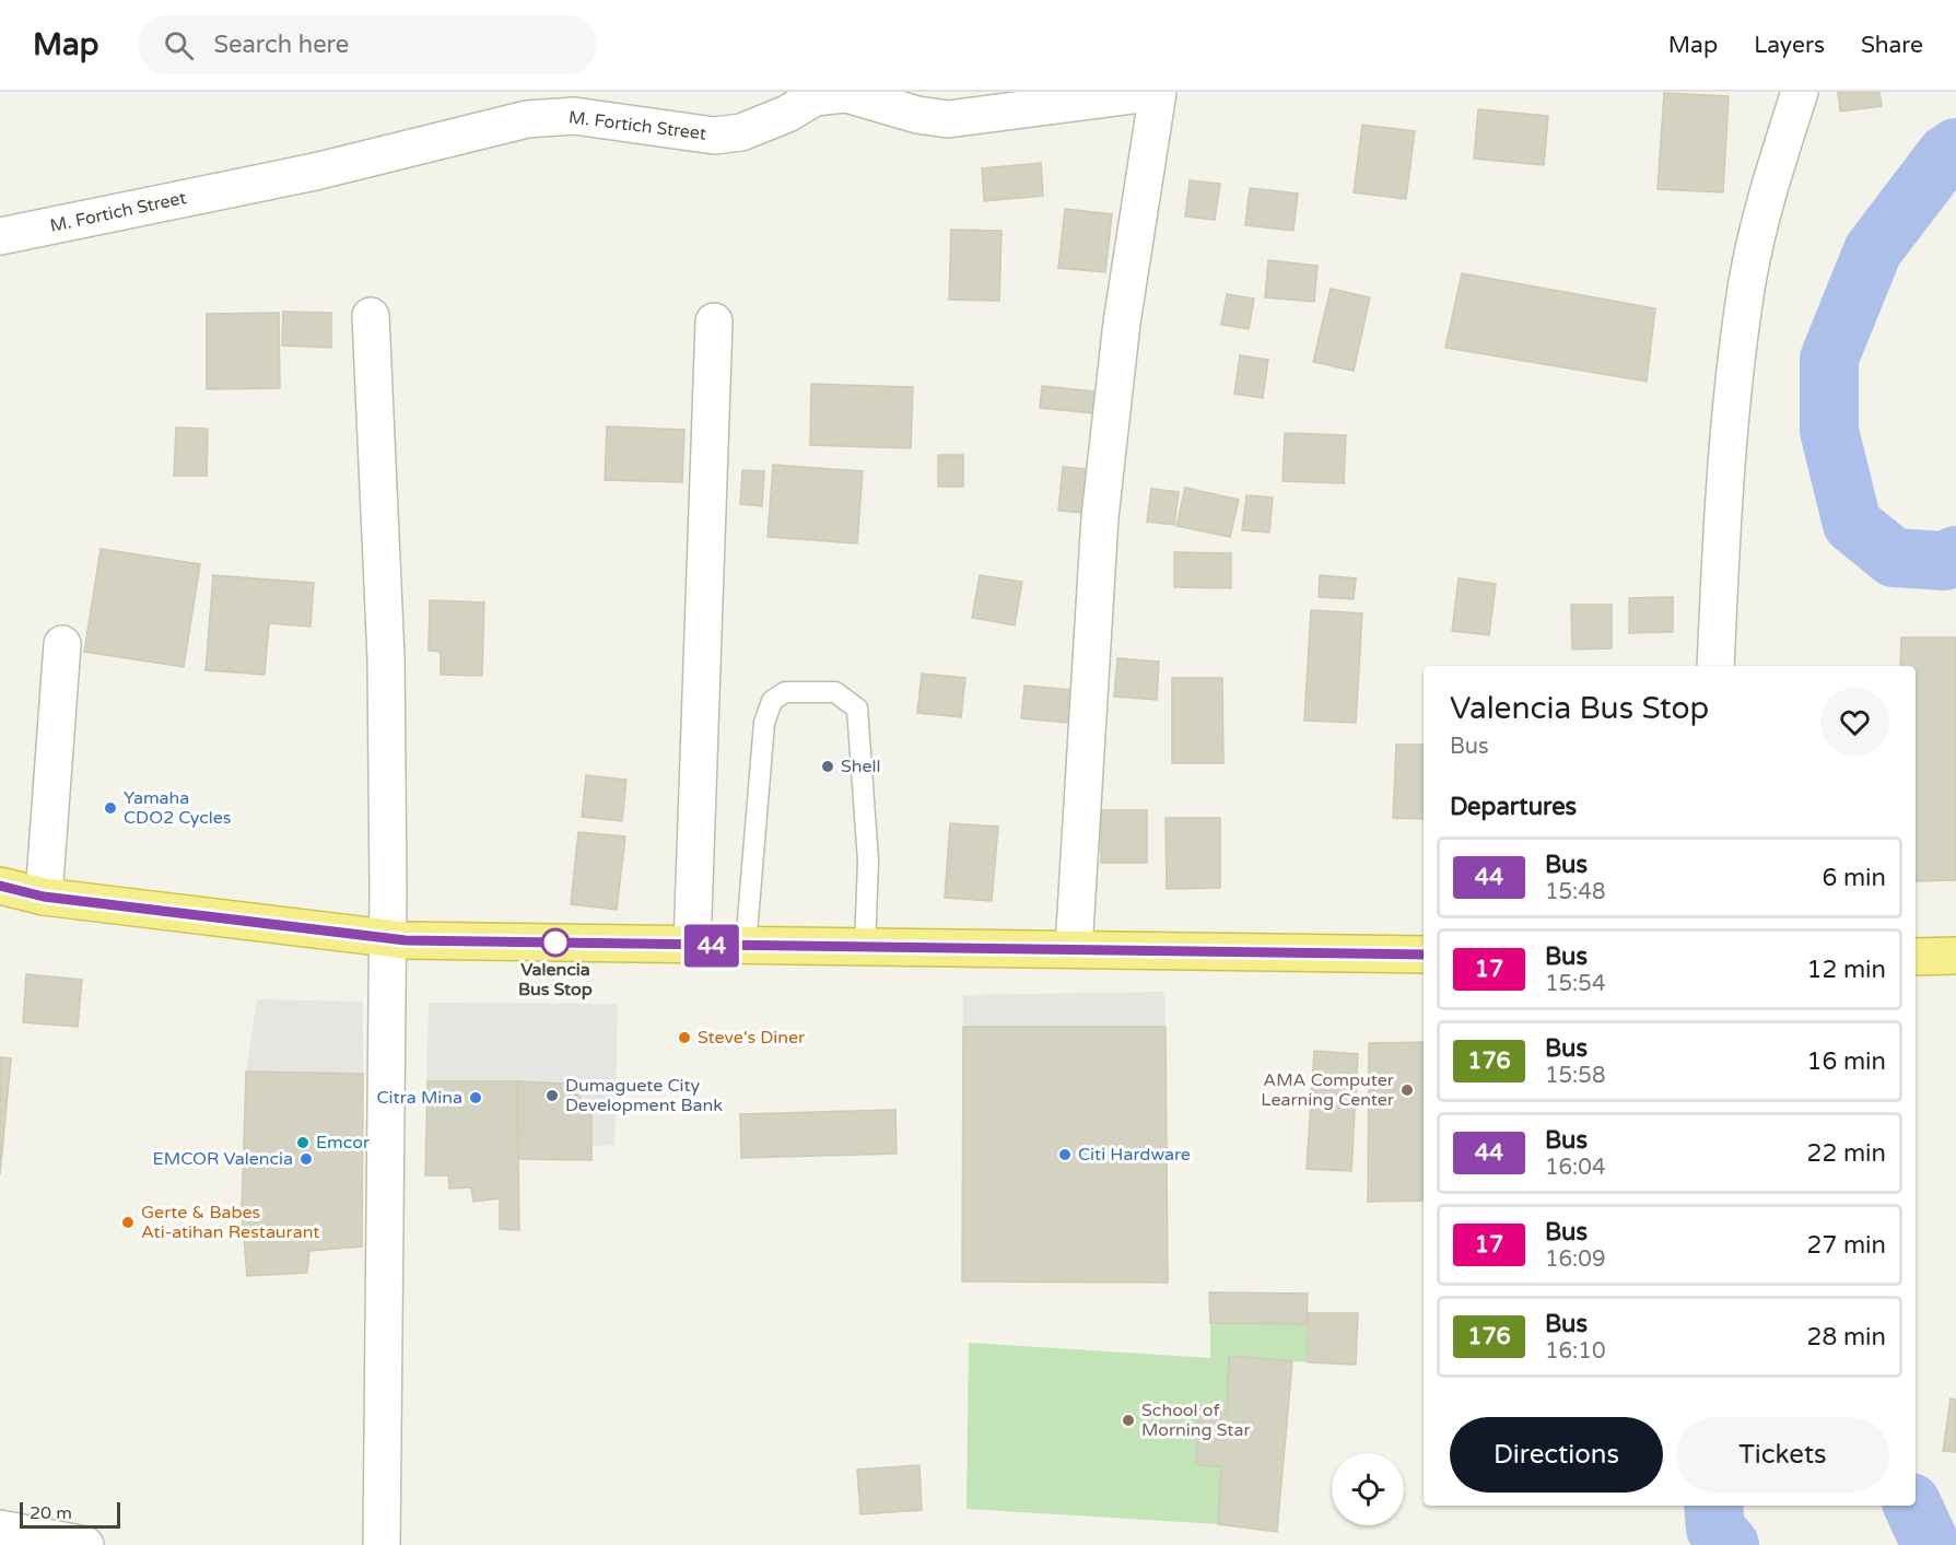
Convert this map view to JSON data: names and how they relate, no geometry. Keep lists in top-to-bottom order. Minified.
{"streets":{"street":["M. Fortich Street"]},"places":["Shell","Yamaha CDO2 Cycles","Valencia Bus Stop","Steve's Diner","AMA Computer Learning Center","Dumaguete City Development Bank","Citra Mina","Emcor","Citi Hardware","EMCOR Valencia","Gerte & Babes Ati-atihan Restaurant","School of Morning Star"],"lines":["bus line 44"],"scale_bar":"20 m","page":{"header":"Map","search":"Search here","nav":["Map","Layers","Share"],"on_map":"44","heading":[["Valencia Bus Stop","Bus"],"Departures"],"list":[{"mark":"44","name":"Bus","note":"15:48","value":"6 min"},{"mark":"17","name":"Bus","note":"15:54","value":"12 min"},{"mark":"176","name":"Bus","note":"15:58","value":"16 min"},{"mark":"44","name":"Bus","note":"16:04","value":"22 min"},{"mark":"17","name":"Bus","note":"16:09","value":"27 min"},{"mark":"176","name":"Bus","note":"16:10","value":"28 min"}],"buttons":["Directions","Tickets"],"scale":"20 m"}}
